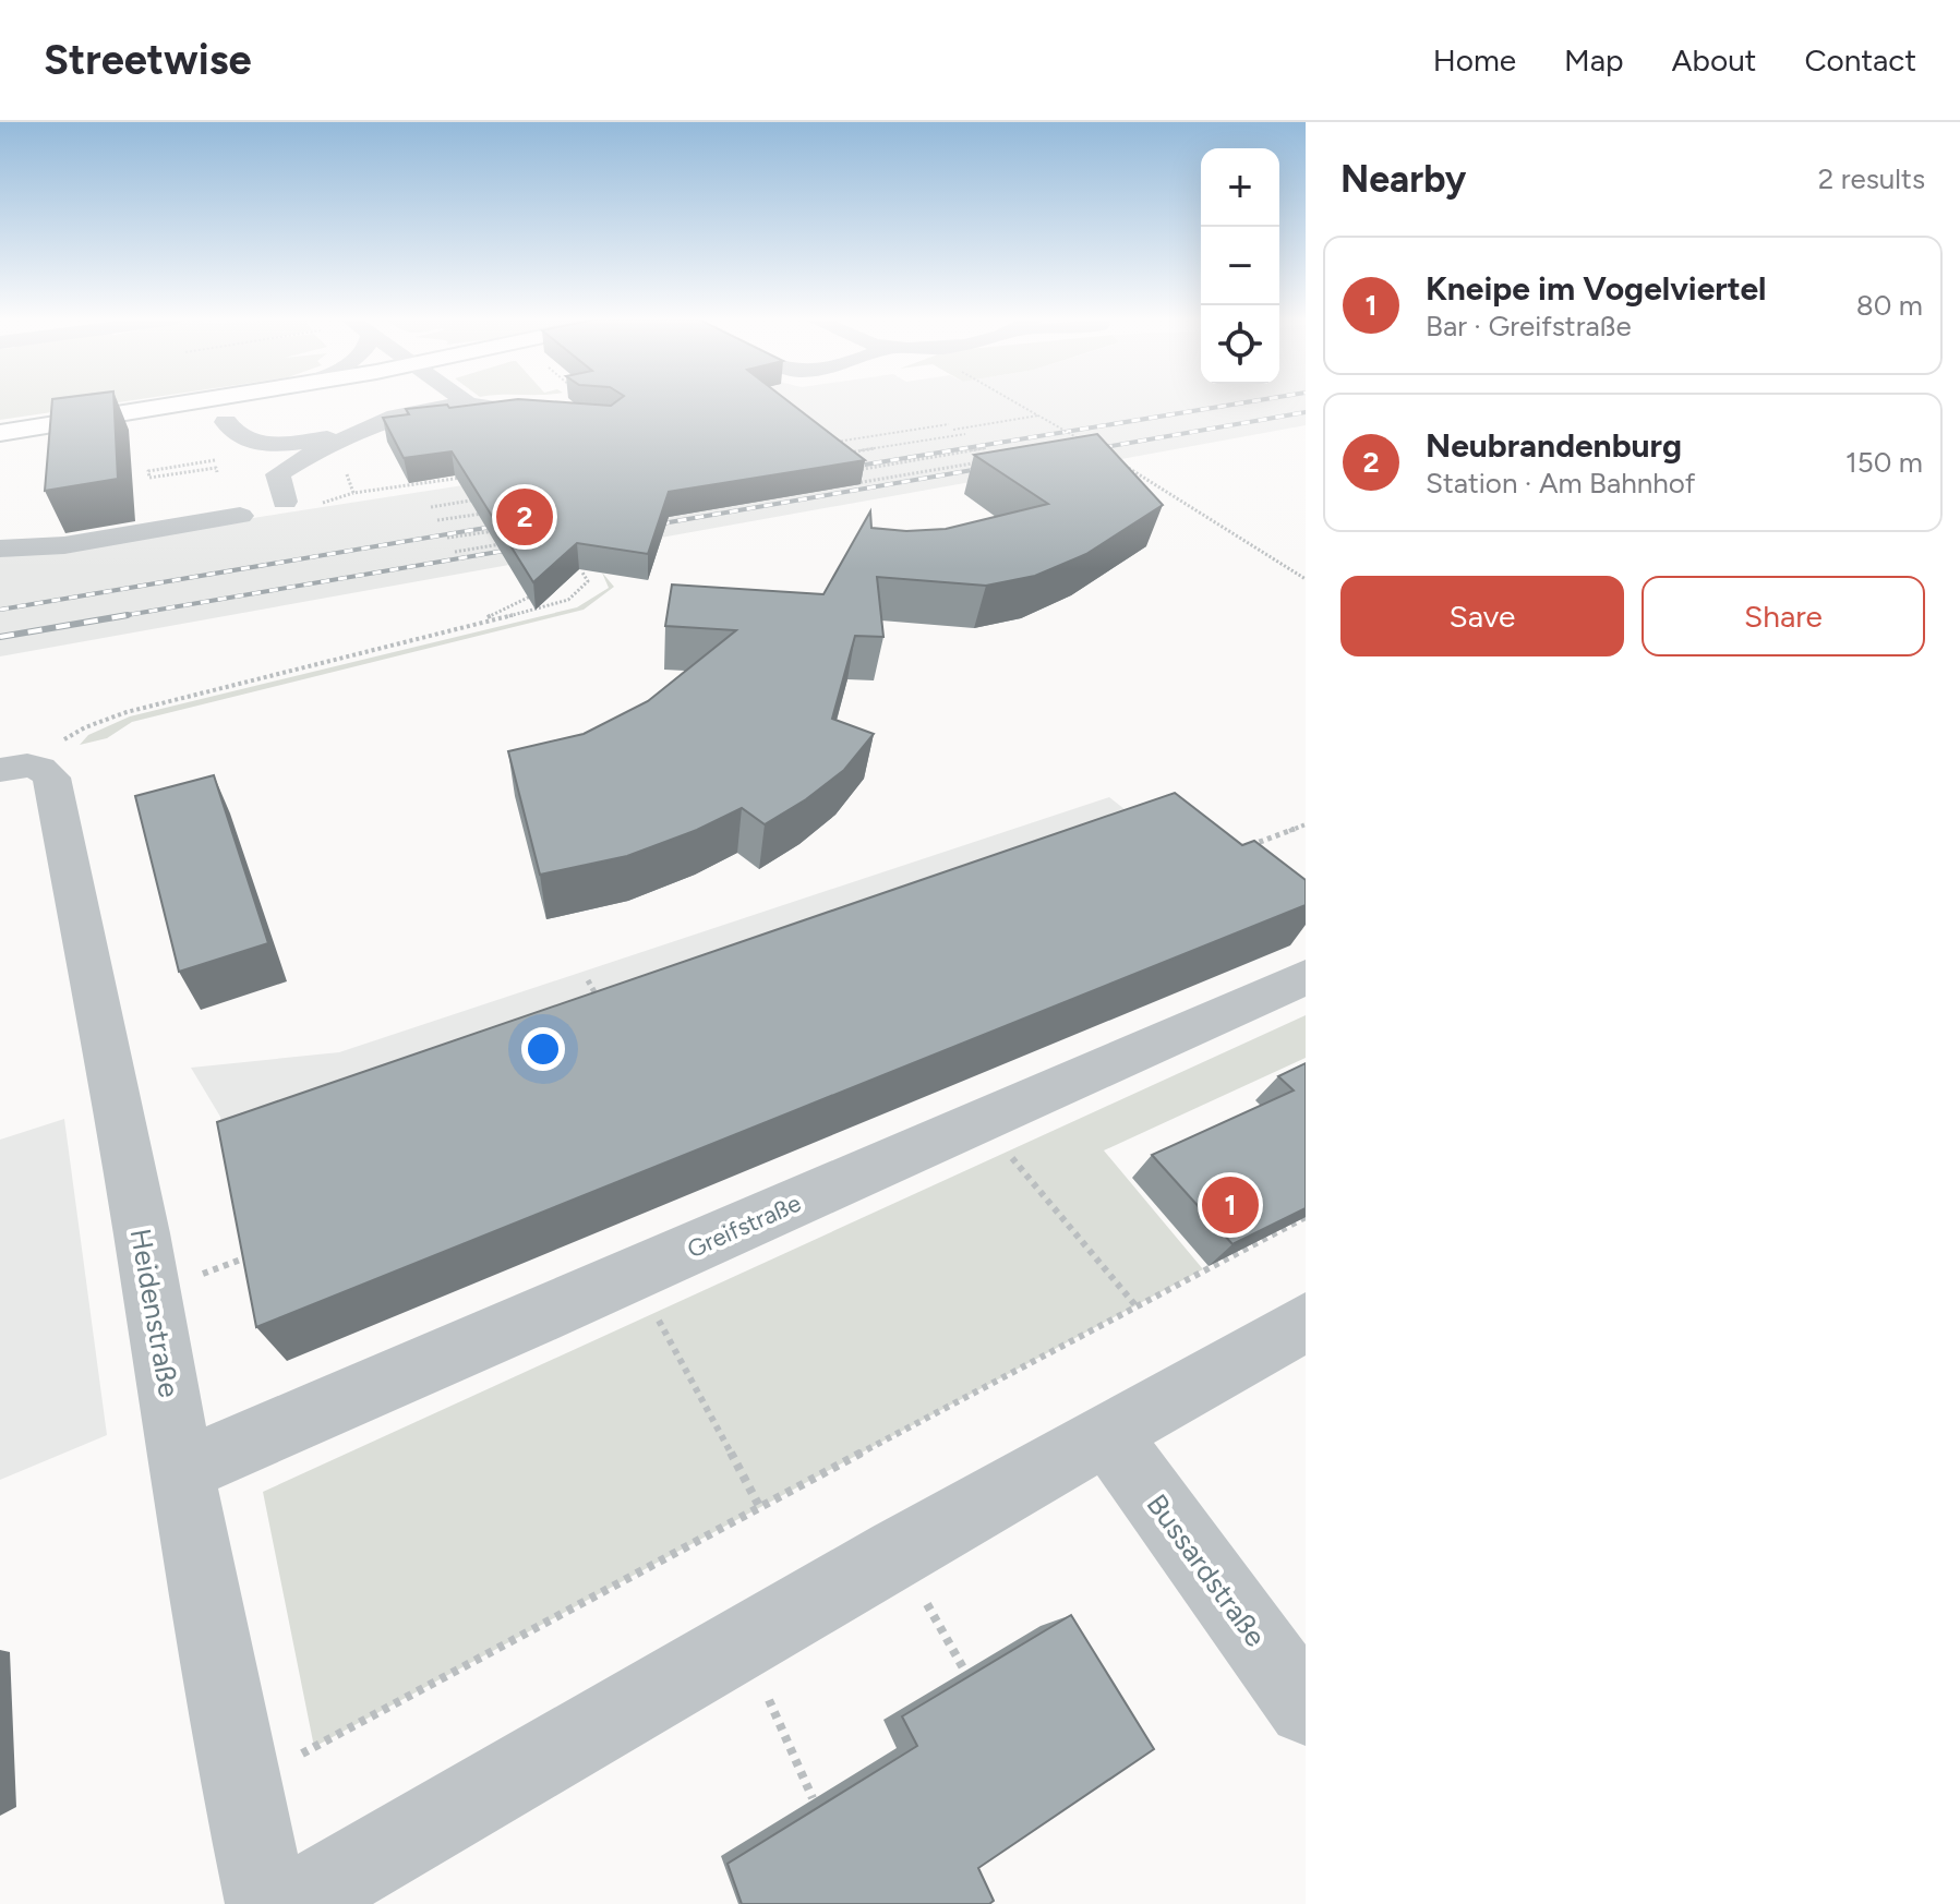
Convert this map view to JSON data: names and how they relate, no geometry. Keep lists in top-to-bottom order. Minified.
{"streets":{"street":["Greifstraße","Heidenstraße","Bussardstraße"]},"crossings":[["Greifstraße","Heidenstraße"]],"page":{"header":"Streetwise","nav":["Home","Map","About","Contact"],"heading":["Nearby","2 results"],"map_buttons":["+","−"],"list":[{"mark":"1","name":"Kneipe im Vogelviertel","note":"Bar · Greifstraße","value":"80 m"},{"mark":"2","name":"Neubrandenburg","note":"Station · Am Bahnhof","value":"150 m"}],"pins":["2","1"],"buttons":["Save","Share"]}}
